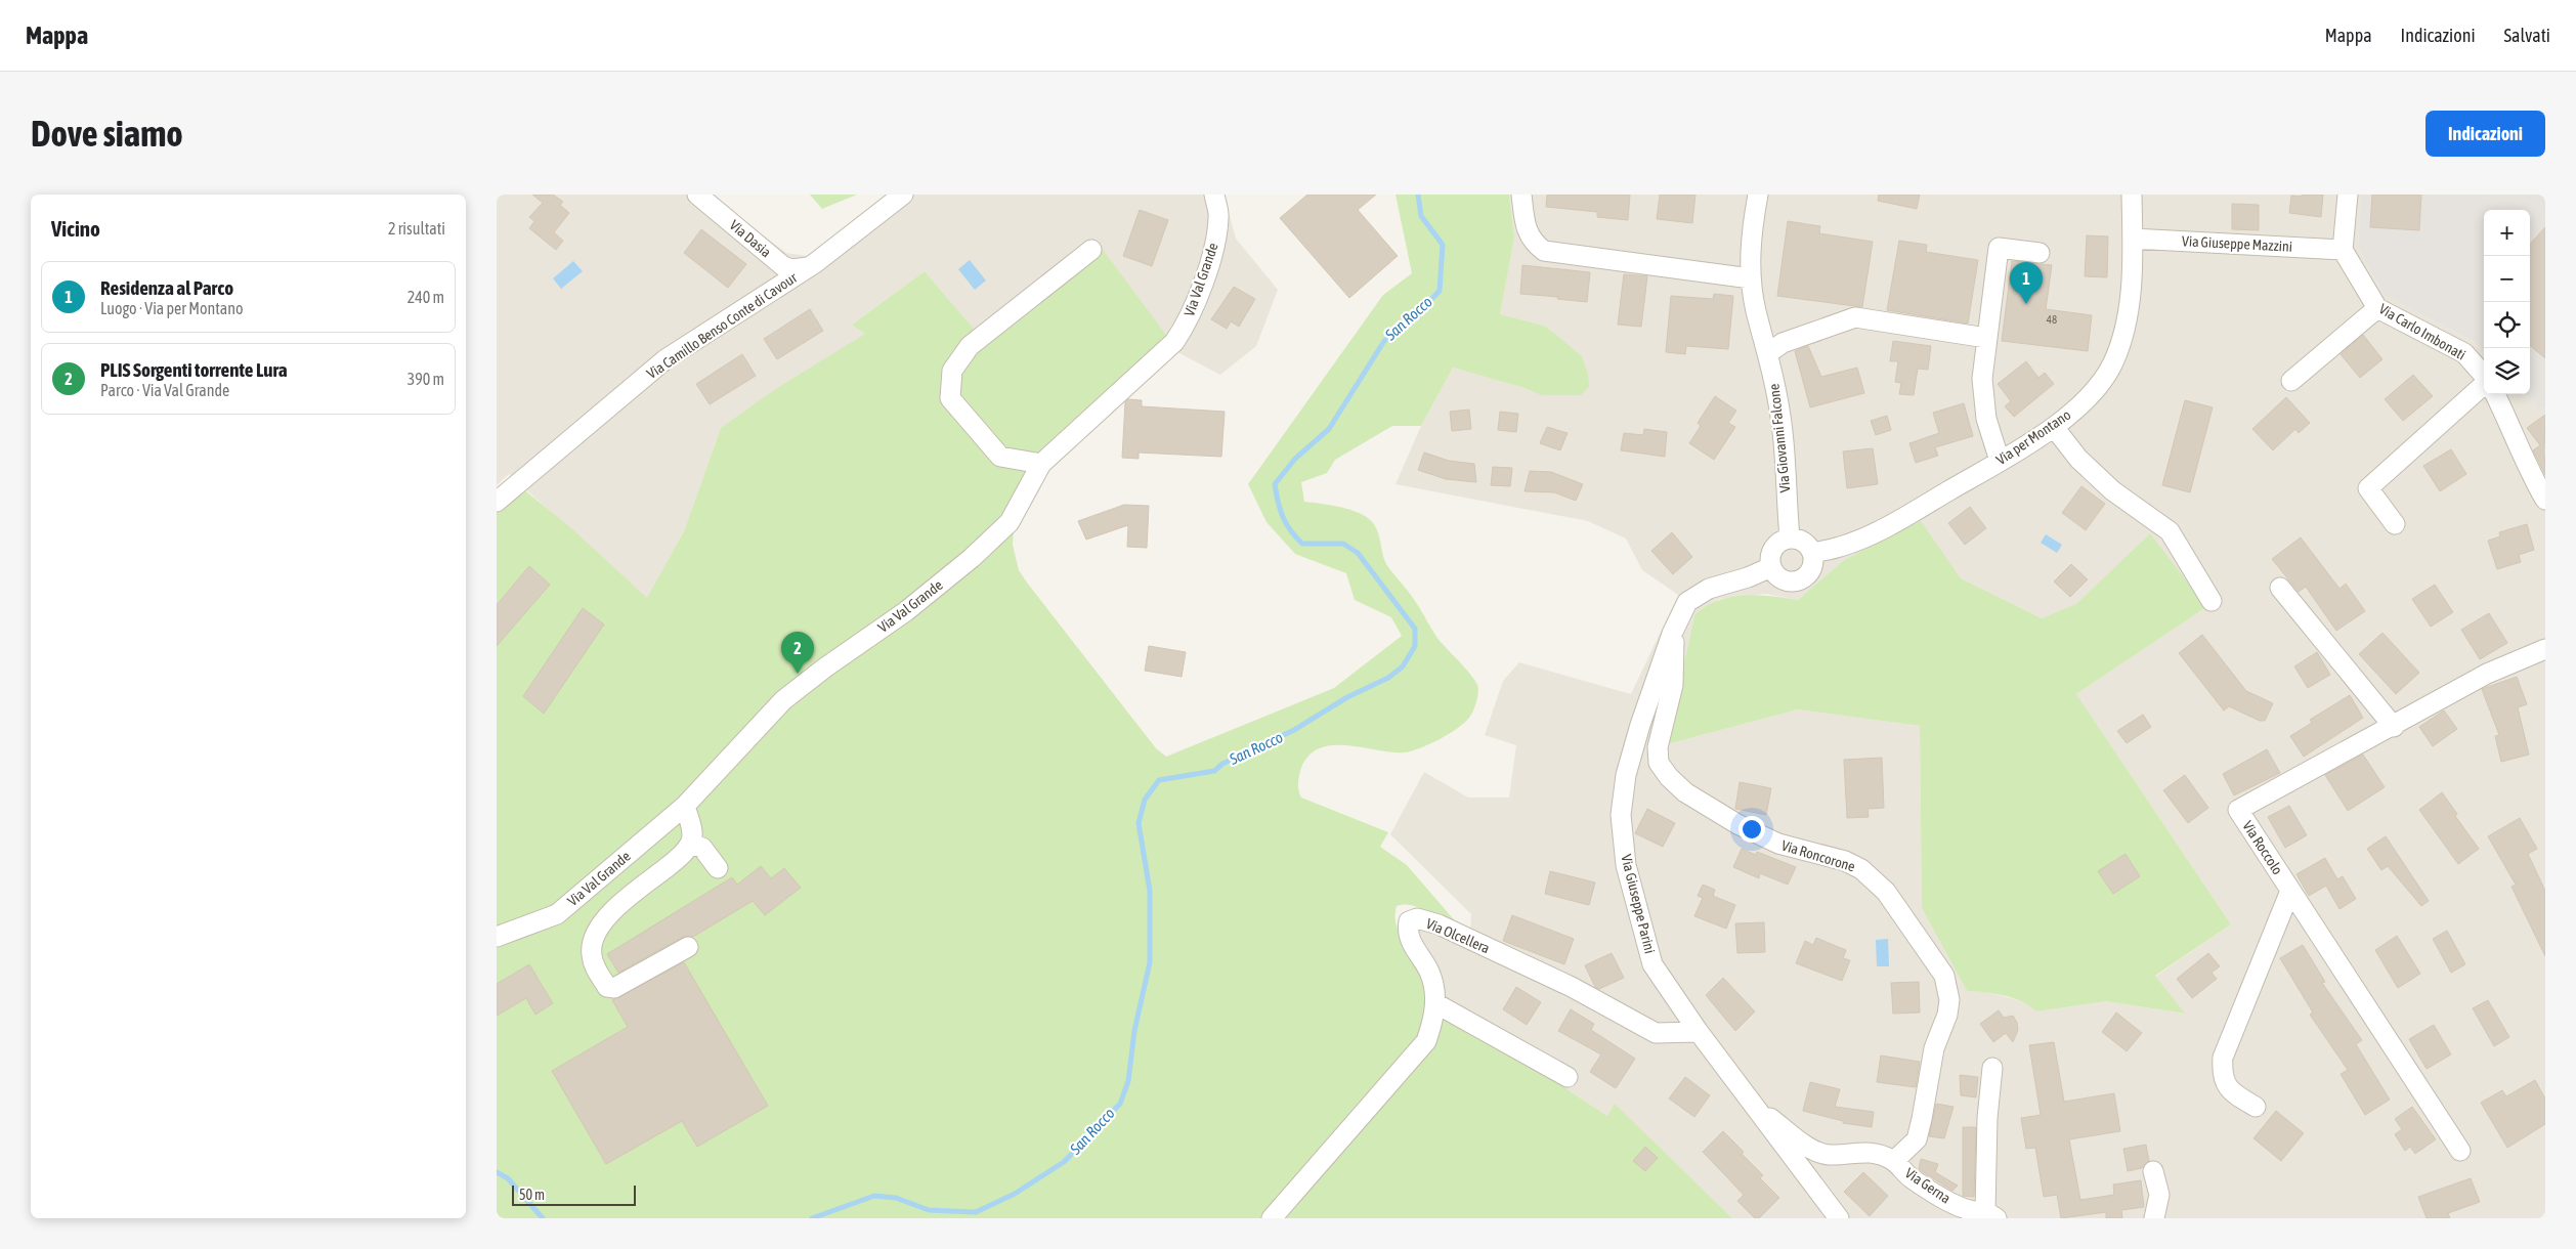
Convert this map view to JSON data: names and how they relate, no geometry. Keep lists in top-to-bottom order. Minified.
{"streets":{"street":["Via Dasia","Via Giuseppe Mazzini","Via Val Grande","Via Camillo Benso Conte di Cavour","Via Carlo Imbonati","Via per Montano","Via Giovanni Falcone","Via Roccolo","Via Roncorone","Via Giuseppe Parini","Via Olcellera","Via Gerna"]},"crossings":[["Via Dasia","Via Camillo Benso Conte di Cavour"],["Via Giuseppe Mazzini","Via Carlo Imbonati"],["Via Giuseppe Mazzini","Via per Montano"],["Via per Montano","Via Giovanni Falcone"],["Via per Montano","Via Giuseppe Parini"],["Via Giovanni Falcone","Via Giuseppe Parini"],["Via Roncorone","Via Giuseppe Parini"],["Via Roncorone","Via Gerna"],["Via Giuseppe Parini","Via Olcellera"],["Via Giuseppe Parini","Via Gerna"]],"water":["San Rocco"],"house_numbers":["48"],"scale_bar":"50 m","page":{"header":"Mappa","nav":["Mappa","Indicazioni","Salvati"],"buttons":"Indicazioni","title":"Dove siamo","heading":["Vicino","2 risultati"],"map_buttons":["+","−"],"list":[{"mark":"1","name":"Residenza al Parco","note":"Luogo · Via per Montano","value":"240 m"},{"mark":"2","name":"PLIS Sorgenti torrente Lura","note":"Parco · Via Val Grande","value":"390 m"}],"pins":["1","2"],"scale":"50 m"}}
